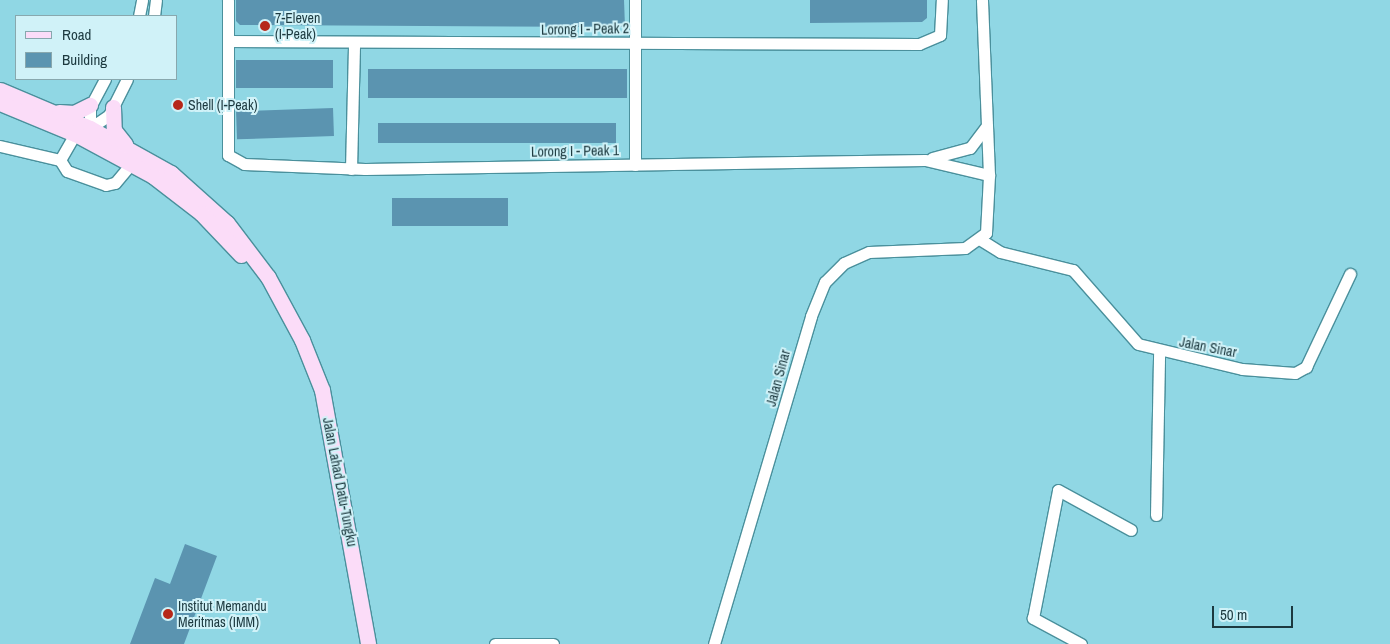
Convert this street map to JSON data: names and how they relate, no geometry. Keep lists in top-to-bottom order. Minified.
{"streets":{"main road":["Jalan Lahad Datu-Tungku"],"street":["Lorong I - Peak 2","Lorong I - Peak 1","Jalan Sinar"]},"crossings":[["Lorong I - Peak 2","Lorong I - Peak 1"]],"places":["7-Eleven (I-Peak)","Shell (I-Peak)","Institut Memandu Meritmas (IMM)"],"legend":["Road","Building"],"scale_bar":"50 m"}
